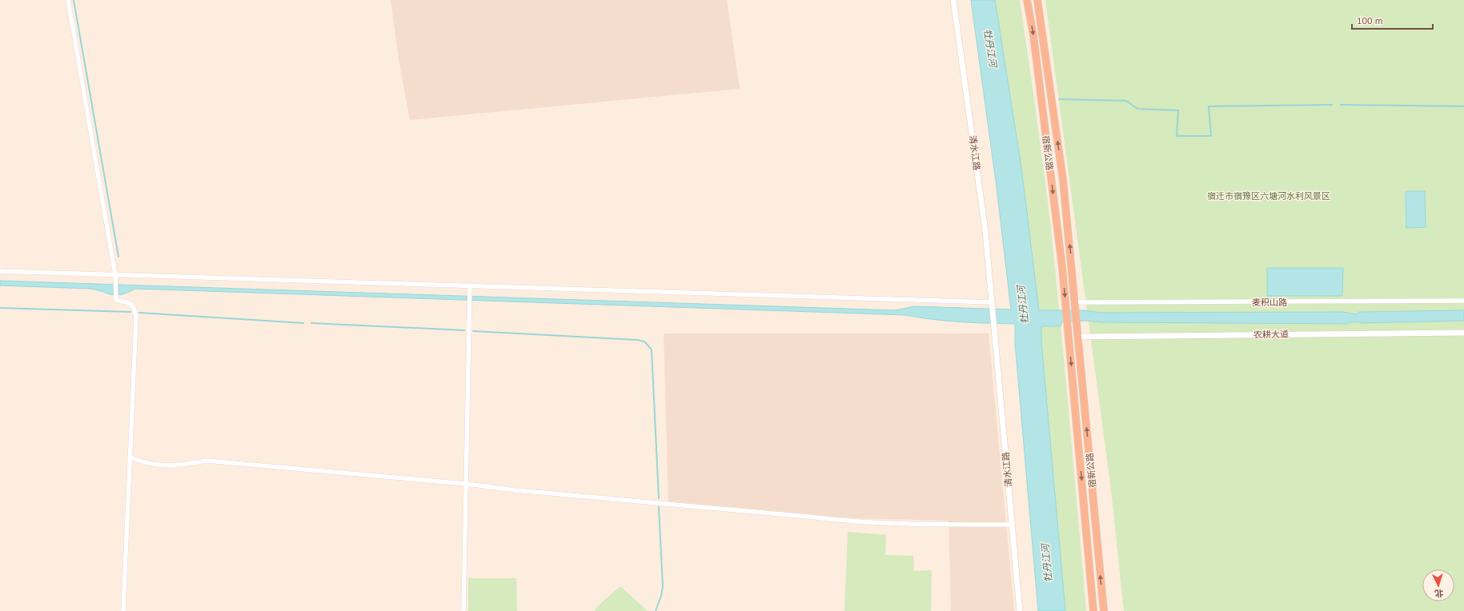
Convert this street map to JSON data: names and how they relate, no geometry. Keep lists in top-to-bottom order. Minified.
{"streets":{"highway":["宿新公路"],"street":["清水江路","麦积山路","农耕大道"]},"crossings":[["宿新公路","麦积山路"],["宿新公路","农耕大道"]],"water":["牡丹江河"],"parks":["宿迁市宿豫区六塘河水利风景区"],"scale_bar":"100 m","north":"bottom"}
